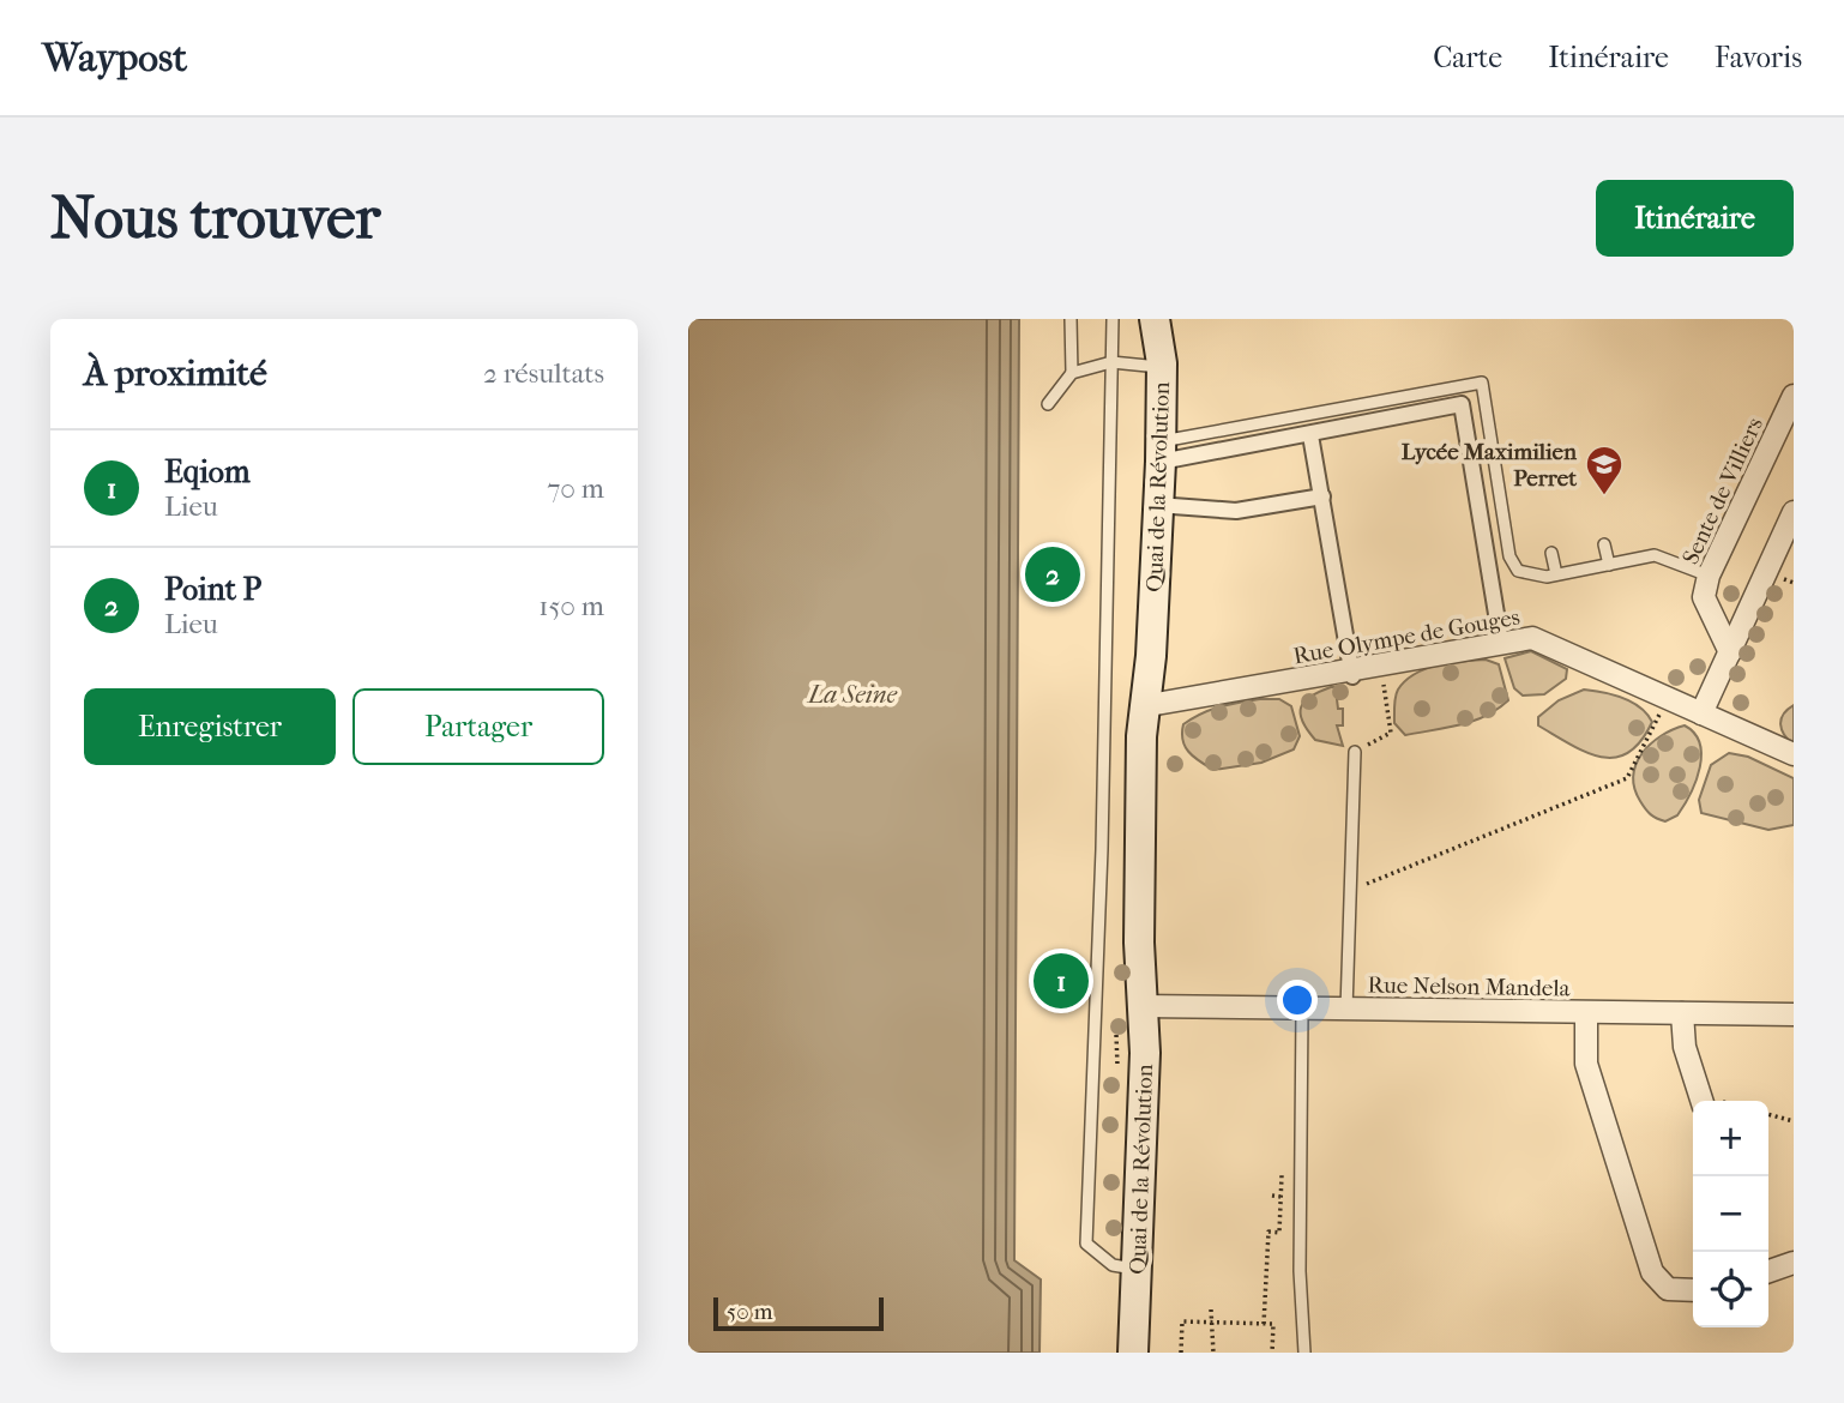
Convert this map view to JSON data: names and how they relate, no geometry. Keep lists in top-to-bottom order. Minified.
{"streets":{"main road":["Quai de la Révolution"],"street":["Sente de Villiers","Rue Olympe de Gouges","Rue Nelson Mandela"]},"crossings":[["Quai de la Révolution","Rue Olympe de Gouges"],["Quai de la Révolution","Rue Nelson Mandela"]],"water":["La Seine"],"places":{"school or university":["Lycée Maximilien Perret"]},"scale_bar":"50 m","page":{"header":"Waypost","nav":["Carte","Itinéraire","Favoris"],"buttons":["Itinéraire",["Enregistrer","Partager"]],"title":"Nous trouver","heading":["À proximité","2 résultats"],"list":[{"mark":"1","name":"Eqiom","note":"Lieu","value":"70 m"},{"mark":"2","name":"Point P","note":"Lieu","value":"150 m"}],"pins":["2","1"],"map_buttons":["+","−"],"scale":"50 m"}}
